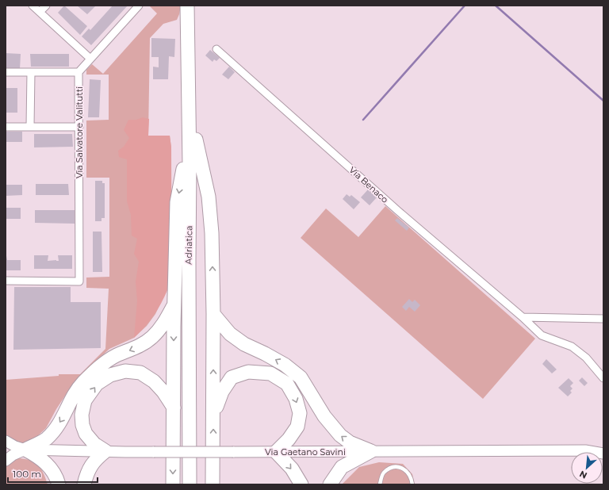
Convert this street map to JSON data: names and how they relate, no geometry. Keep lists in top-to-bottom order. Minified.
{"streets":{"highway":["Adriatica"],"street":["Via Salvatore Valitutti","Via Benaco","Via Gaetano Savini"]},"scale_bar":"100 m","north":"bottom left"}
